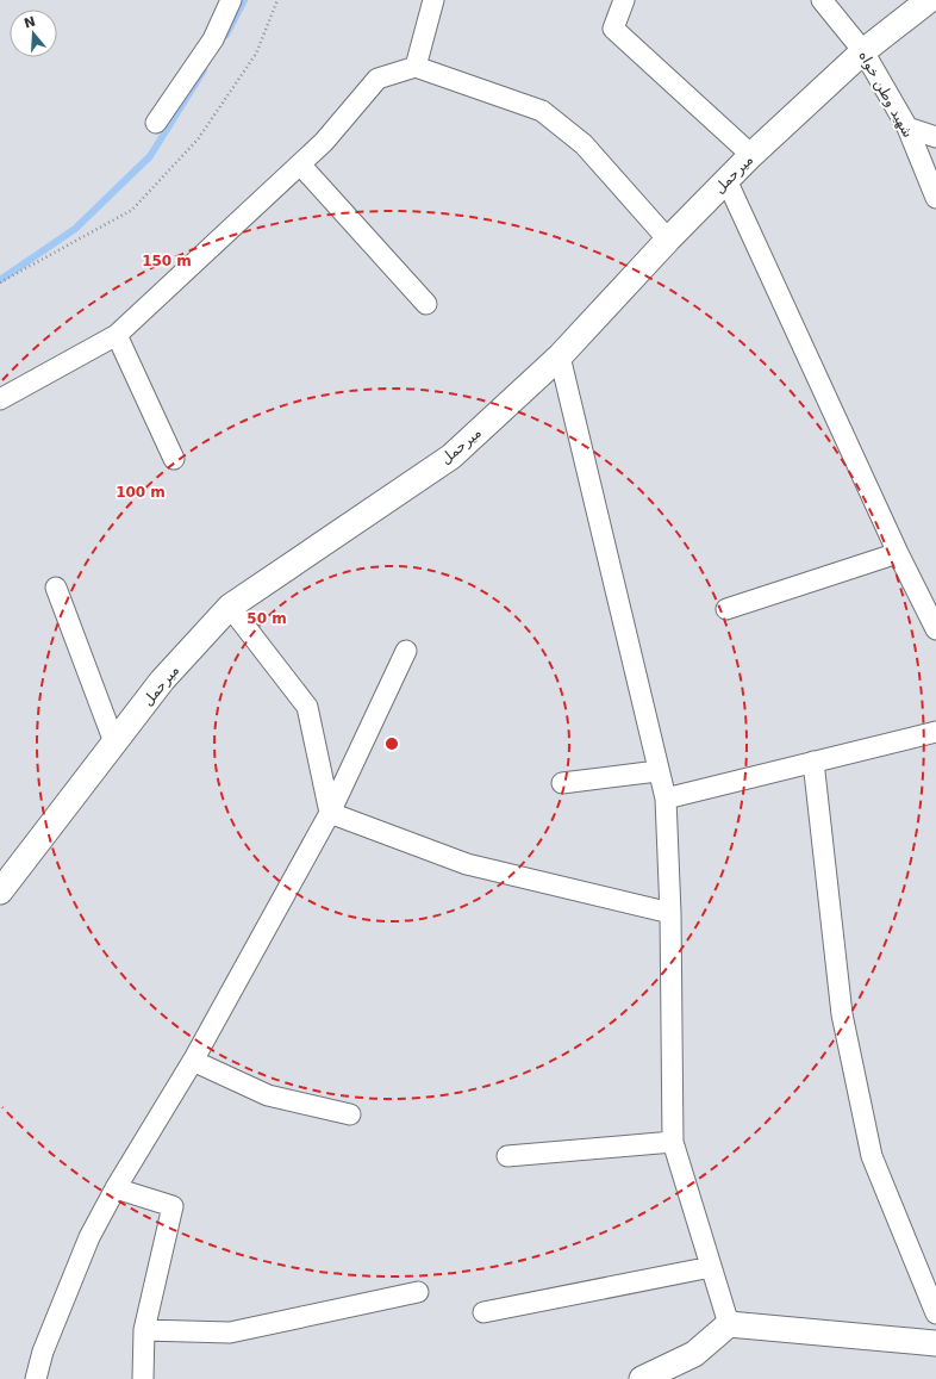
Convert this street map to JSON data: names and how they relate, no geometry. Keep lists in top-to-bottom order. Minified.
{"streets":{"street":["شهید وطن خواه","میرحمل"]},"crossings":[["شهید وطن خواه","میرحمل"]],"north":"top","rings":["150 m","100 m","50 m"]}
